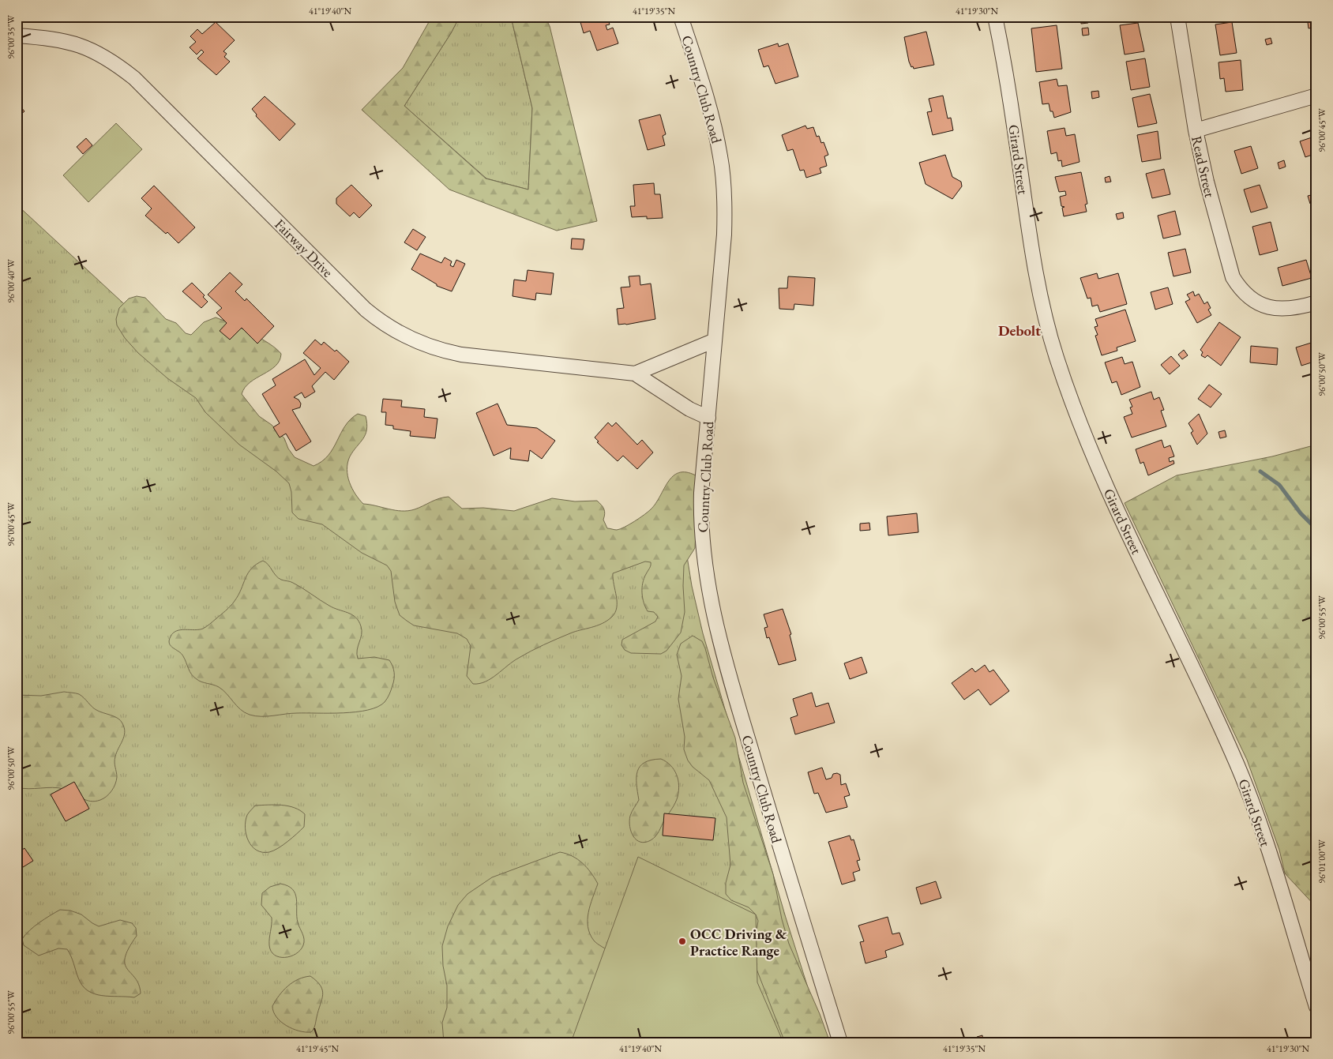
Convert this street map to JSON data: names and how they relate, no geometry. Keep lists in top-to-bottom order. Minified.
{"streets":{"street":["Country Club Road","Girard Street","Read Street","Fairway Drive"]},"crossings":[["Country Club Road","Fairway Drive"]],"districts":["Debolt"],"places":["OCC Driving & Practice Range"],"coordinates":["41°19'40\"N","41°19'35\"N","41°19'30\"N","96°00'35\"W","96°00'45\"W","96°00'40\"W","96°00'50\"W","96°00'55\"W","96°01'00\"W","41°19'45\"N"]}
